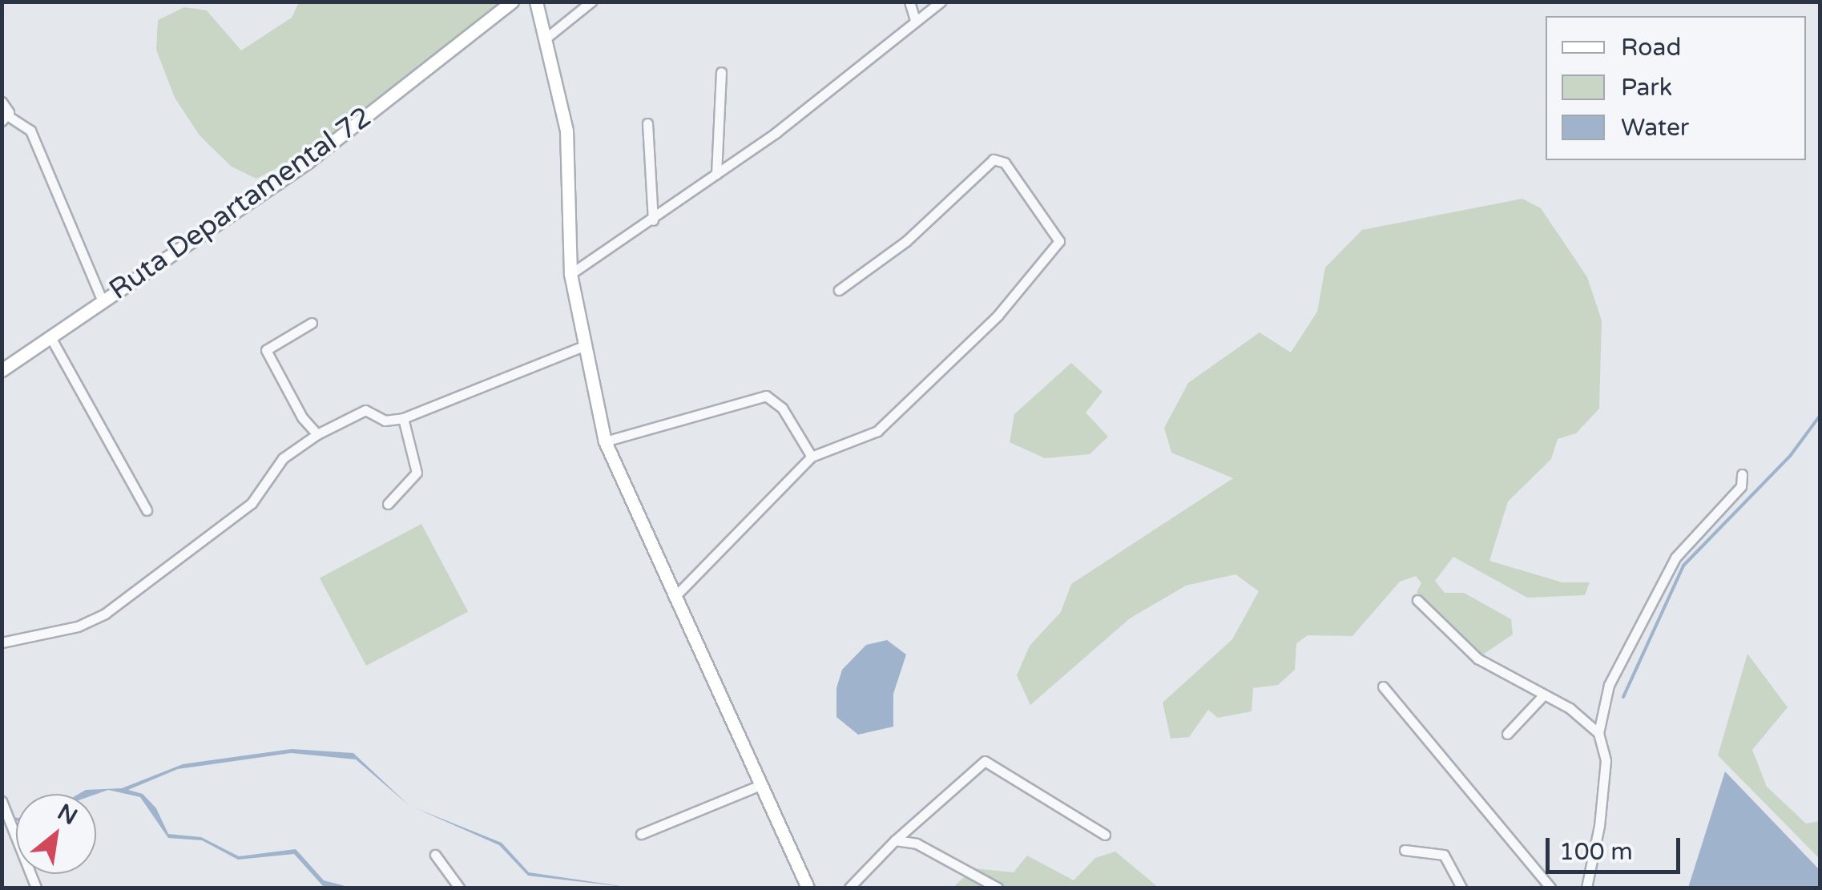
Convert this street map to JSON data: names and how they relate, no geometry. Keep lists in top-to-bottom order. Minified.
{"streets":{"main road":["Ruta Departamental 72"]},"legend":["Road","Park","Water"],"scale_bar":"100 m","north":"top right"}
